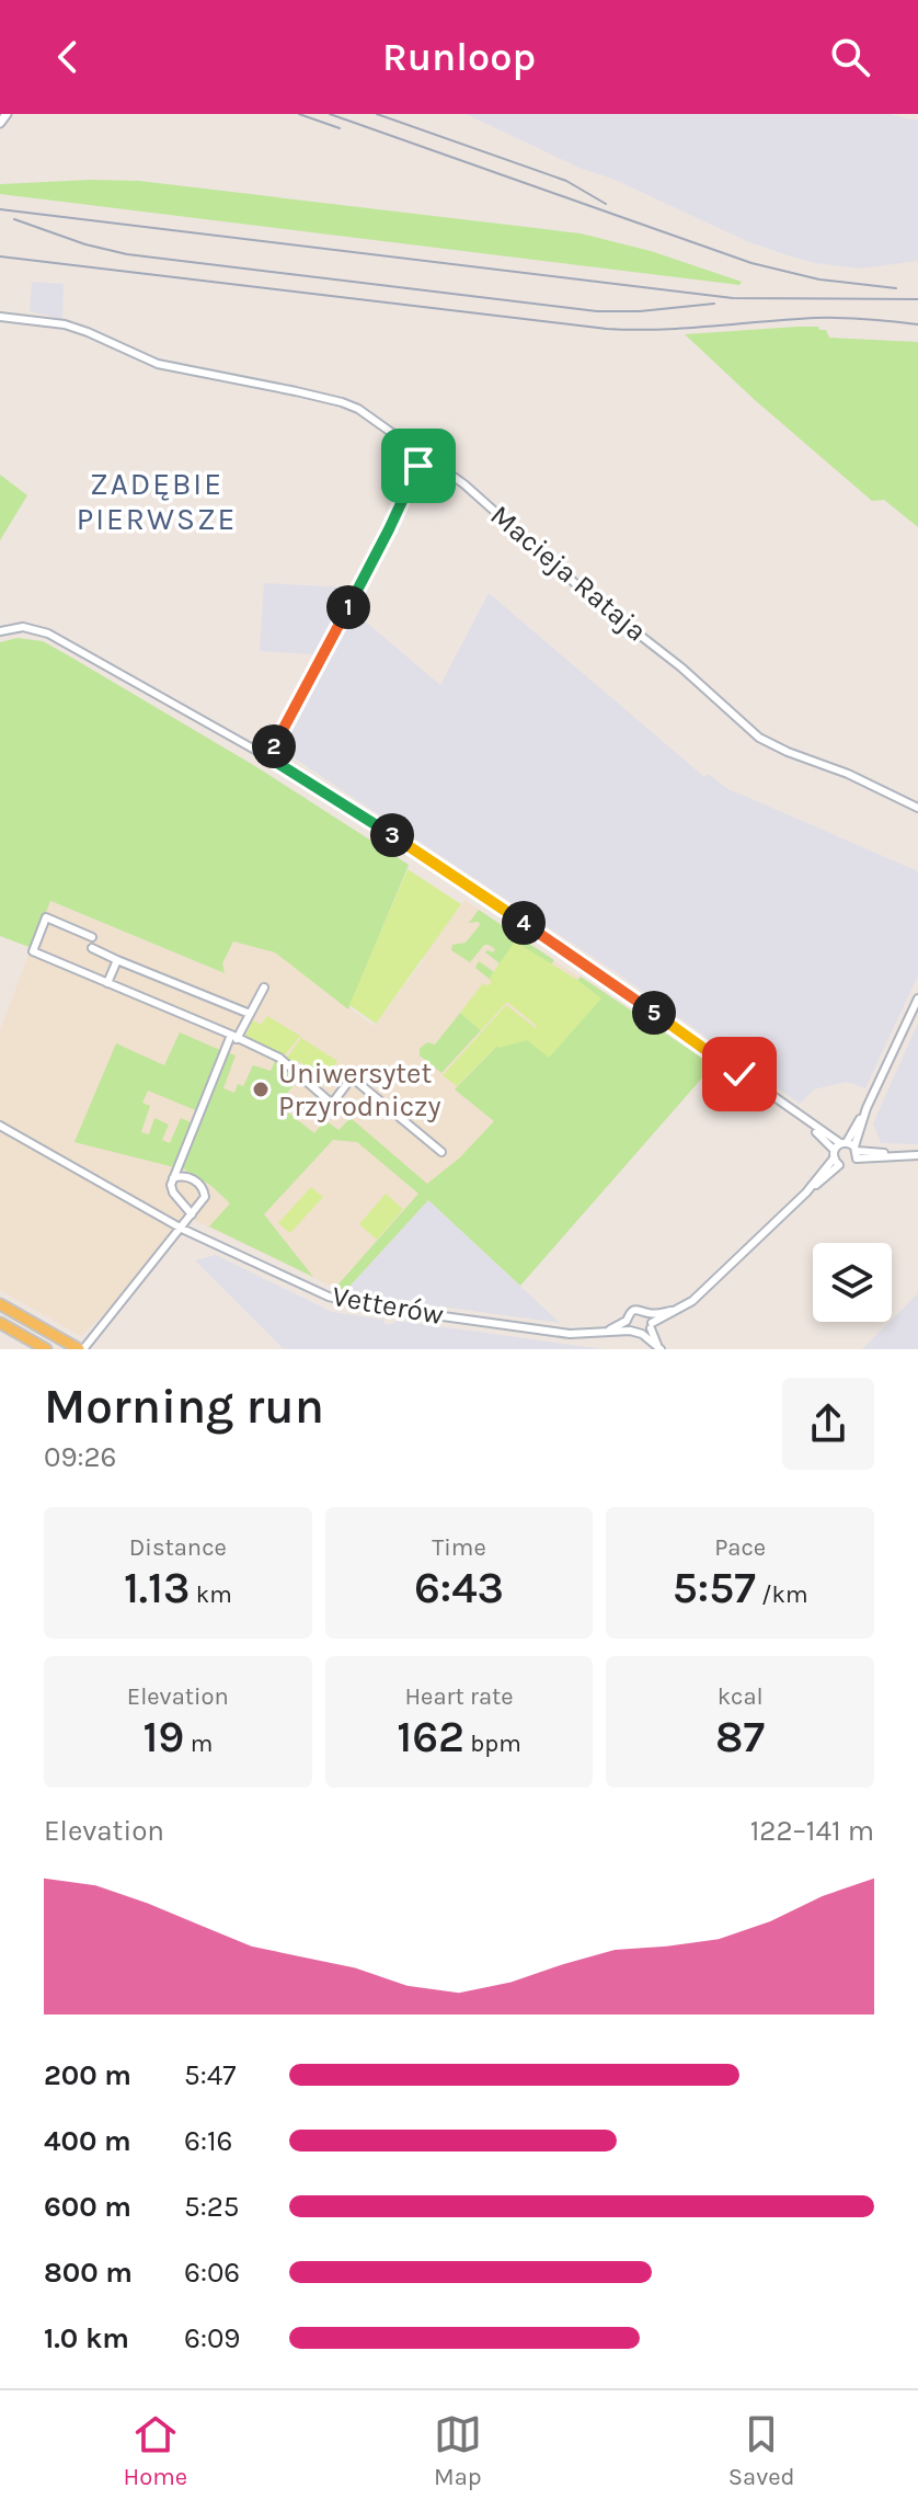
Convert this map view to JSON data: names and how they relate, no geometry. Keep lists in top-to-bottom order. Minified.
{"streets":{"street":["Macieja Rataja","Vetterów"]},"districts":["ZADĘBIE PIERWSZE"],"places":["Uniwersytet Przyrodniczy"],"page":{"header":"Runloop","pins":["1","2","3","4","5"],"heading":["Morning run","09:26"],"stats":[["Distance","1.13 km"],["Time","6:43"],["Pace","5:57 /km"],["Elevation","19 m"],["Heart rate","162 bpm"],["kcal","87"]],"chart":["Elevation","122–141 m"],"list":[{"name":"200 m","note":"5:47"},{"name":"400 m","note":"6:16"},{"name":"600 m","note":"5:25"},{"name":"800 m","note":"6:06"},{"name":"1.0 km","note":"6:09"}],"tabs":["Home","Map","Saved"]}}
